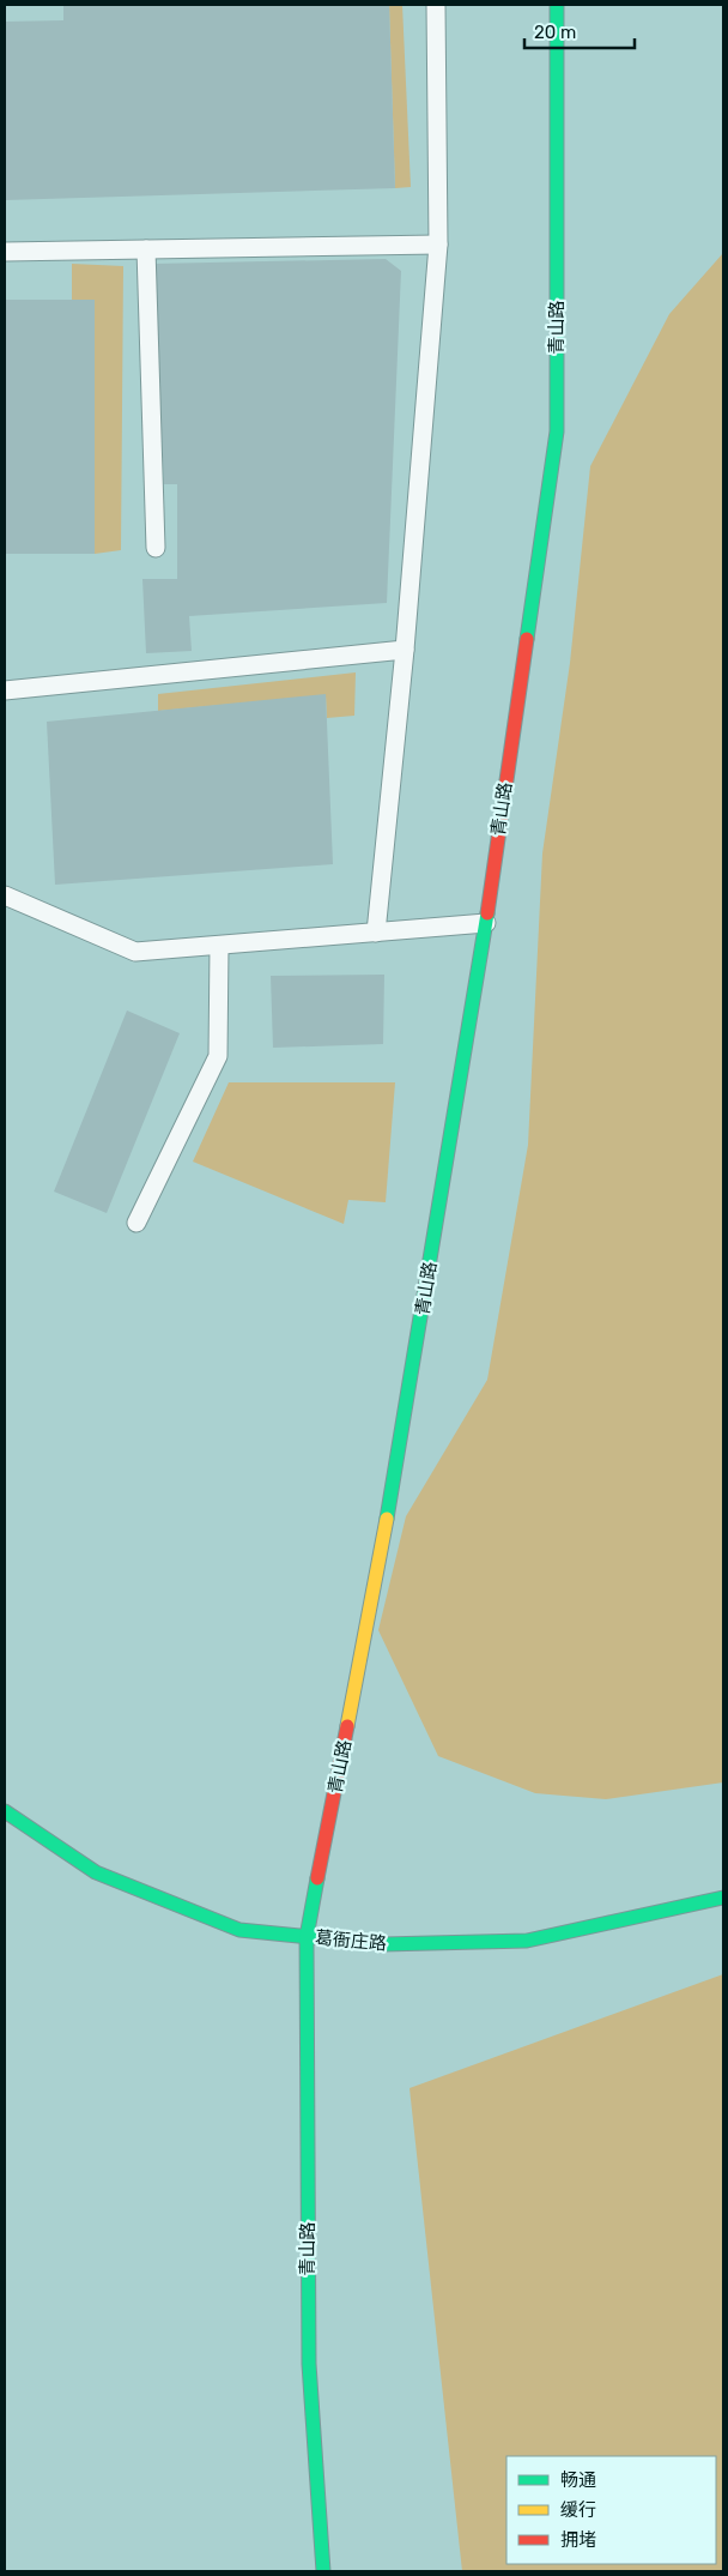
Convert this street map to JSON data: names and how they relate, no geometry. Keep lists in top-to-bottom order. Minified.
{"streets":{"street":["青山路","葛衙庄路"]},"crossings":[["青山路","葛衙庄路"]],"legend":["畅通","缓行","拥堵"],"scale_bar":"20 m"}
